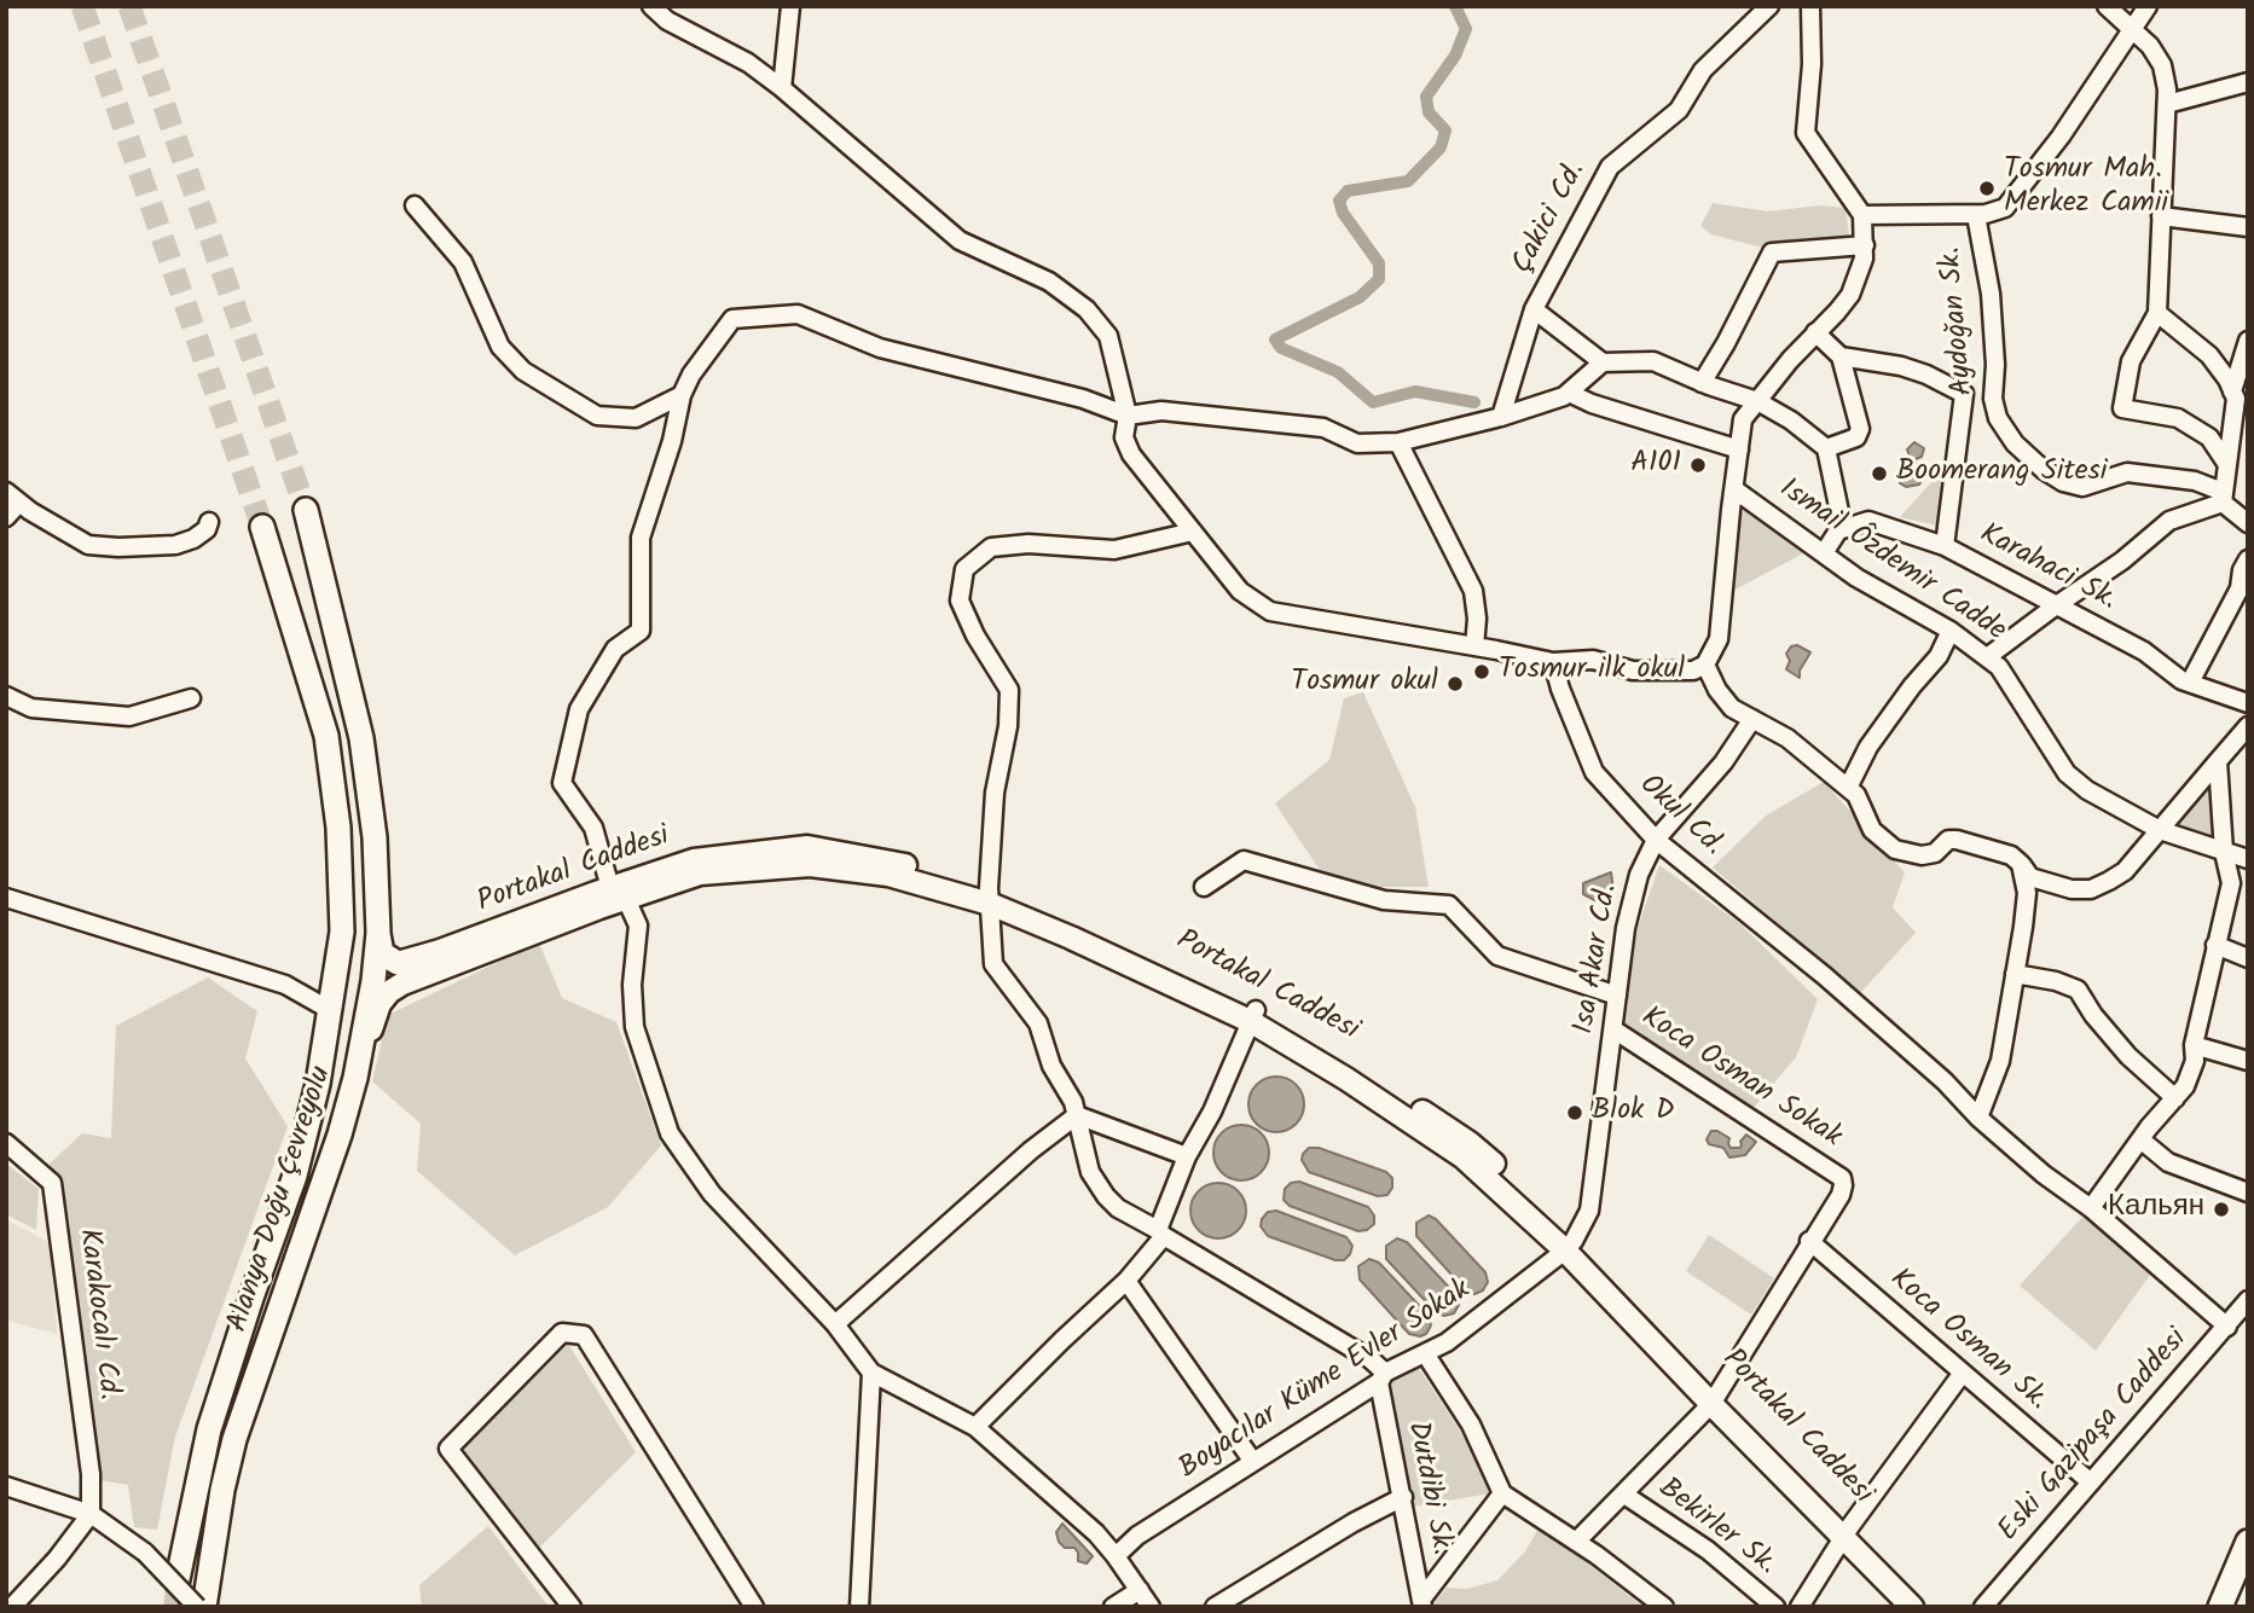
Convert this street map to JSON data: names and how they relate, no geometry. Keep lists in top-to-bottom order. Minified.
{"streets":{"highway":["Alanya Doğu Çevreyolu"],"main road":["Portakal Caddesi"],"street":["Çakici Cd.","Aydoğan Sk.","Ismail Ôzdemir Cadde","Karahaci Sk.","Okul Cd.","Isa Akar Cd.","Koca Osman Sokak","Karakocalı Cd.","Koca Osman Sk.","Boyacılar Küme Evler Sokak","Eski Gazipaşa Caddesi","Dutdibi Sk.","Bekirler Sk."]},"crossings":[["Okul Cd.","Isa Akar Cd."],["Okul Cd.","Eski Gazipaşa Caddesi"],["Portakal Caddesi","Isa Akar Cd."],["Portakal Caddesi","Koca Osman Sokak"],["Portakal Caddesi","Boyacılar Küme Evler Sokak"],["Isa Akar Cd.","Koca Osman Sokak"],["Isa Akar Cd.","Boyacılar Küme Evler Sokak"],["Koca Osman Sokak","Koca Osman Sk."],["Koca Osman Sokak","Bekirler Sk."],["Koca Osman Sk.","Eski Gazipaşa Caddesi"],["Boyacılar Küme Evler Sokak","Dutdibi Sk."]],"places":["Tosmur Mah. Merkez Camii","A101","Boomerang Sitesi","Tosmur ilk okul","Tosmur okul","Blok D","Кальян"]}
